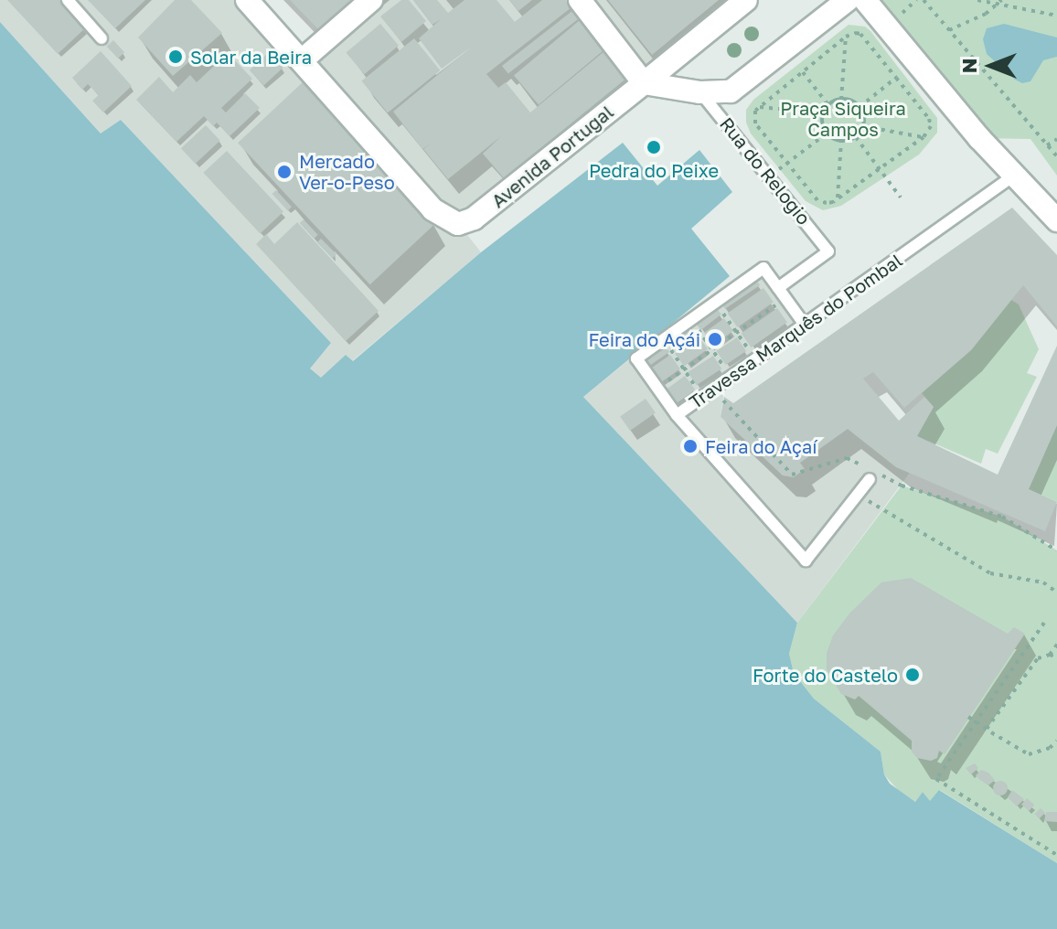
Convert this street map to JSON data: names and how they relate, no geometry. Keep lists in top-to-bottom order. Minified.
{"streets":{"main road":["Avenida Portugal"],"lane":["Rua do Relogio","Travessa Marquês do Pombal"]},"parks":["Praça Siqueira Campos"],"places":["Solar da Beira","Pedra do Peixe","Mercado Ver-o-Peso","Feira do Açái","Feira do Açaí","Forte do Castelo"],"north":"left"}
